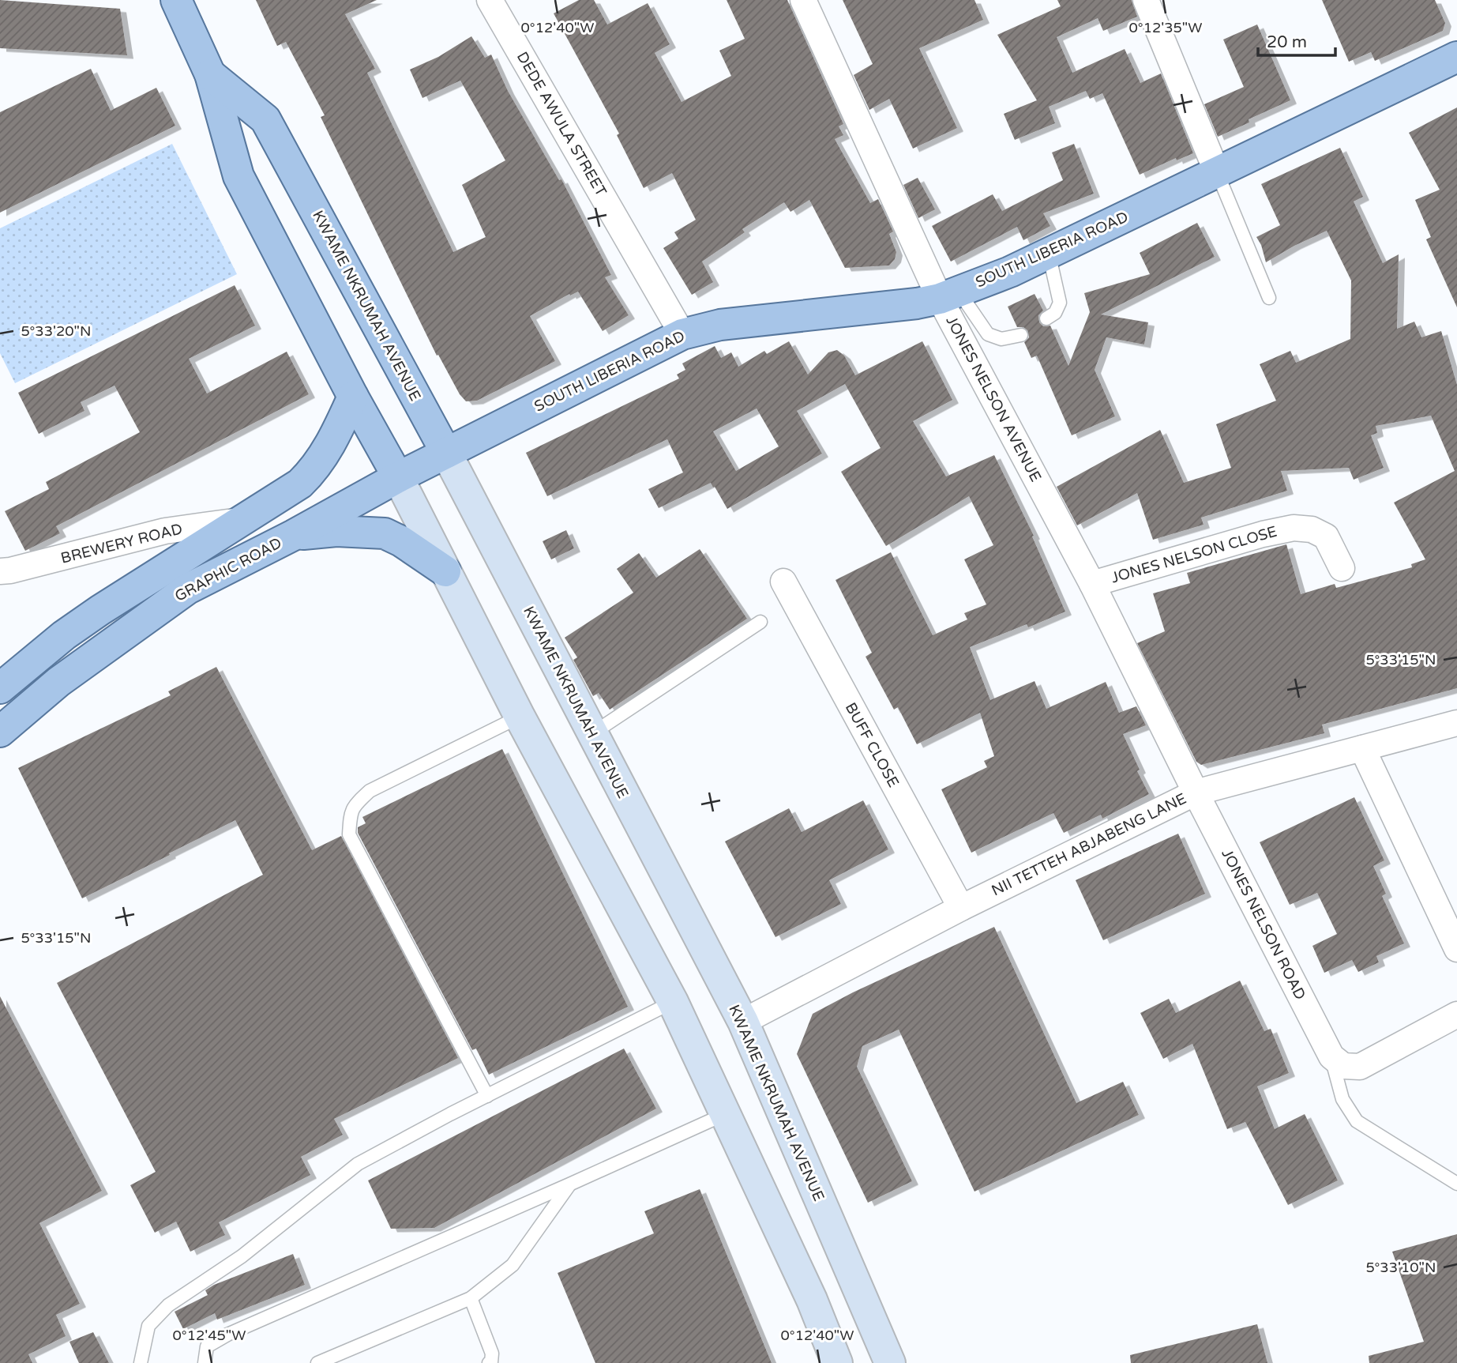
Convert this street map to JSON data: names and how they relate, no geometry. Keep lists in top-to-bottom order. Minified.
{"streets":{"main road":["SOUTH LIBERIA ROAD","KWAME NKRUMAH AVENUE","GRAPHIC ROAD"],"street":["DEDE AWULA STREET","JONES NELSON AVENUE","BREWERY ROAD","JONES NELSON CLOSE","BUFF CLOSE","NII TETTEH ABJABENG LANE","JONES NELSON ROAD"]},"crossings":[["DEDE AWULA STREET","SOUTH LIBERIA ROAD"],["SOUTH LIBERIA ROAD","KWAME NKRUMAH AVENUE"],["SOUTH LIBERIA ROAD","JONES NELSON AVENUE"],["SOUTH LIBERIA ROAD","GRAPHIC ROAD"],["KWAME NKRUMAH AVENUE","GRAPHIC ROAD"],["KWAME NKRUMAH AVENUE","NII TETTEH ABJABENG LANE"],["JONES NELSON AVENUE","JONES NELSON CLOSE"],["JONES NELSON AVENUE","NII TETTEH ABJABENG LANE"],["JONES NELSON AVENUE","JONES NELSON ROAD"],["BREWERY ROAD","GRAPHIC ROAD"],["BUFF CLOSE","NII TETTEH ABJABENG LANE"],["NII TETTEH ABJABENG LANE","JONES NELSON ROAD"]],"scale_bar":"20 m","coordinates":["0°12'40\"W","0°12'35\"W","5°33'20\"N","5°33'15\"N","5°33'10\"N","0°12'45\"W"]}
